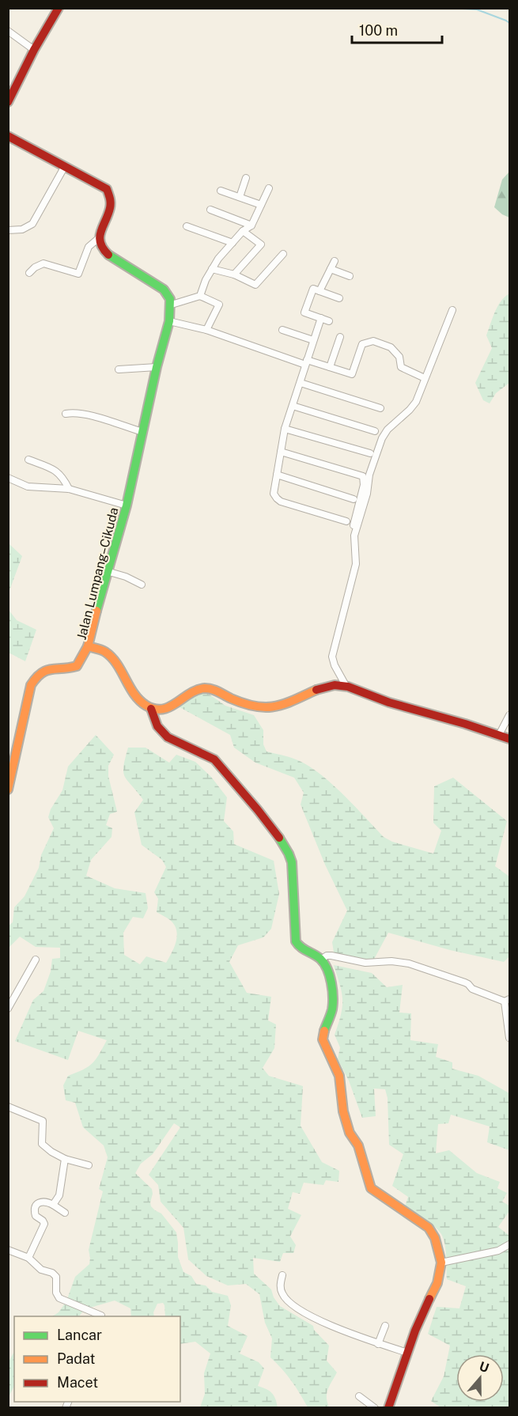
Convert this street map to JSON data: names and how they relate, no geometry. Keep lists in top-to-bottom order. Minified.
{"streets":{"street":["Jalan Lumpang–Cikuda"]},"legend":["Lancar","Padat","Macet"],"scale_bar":"100 m","north":"top"}
